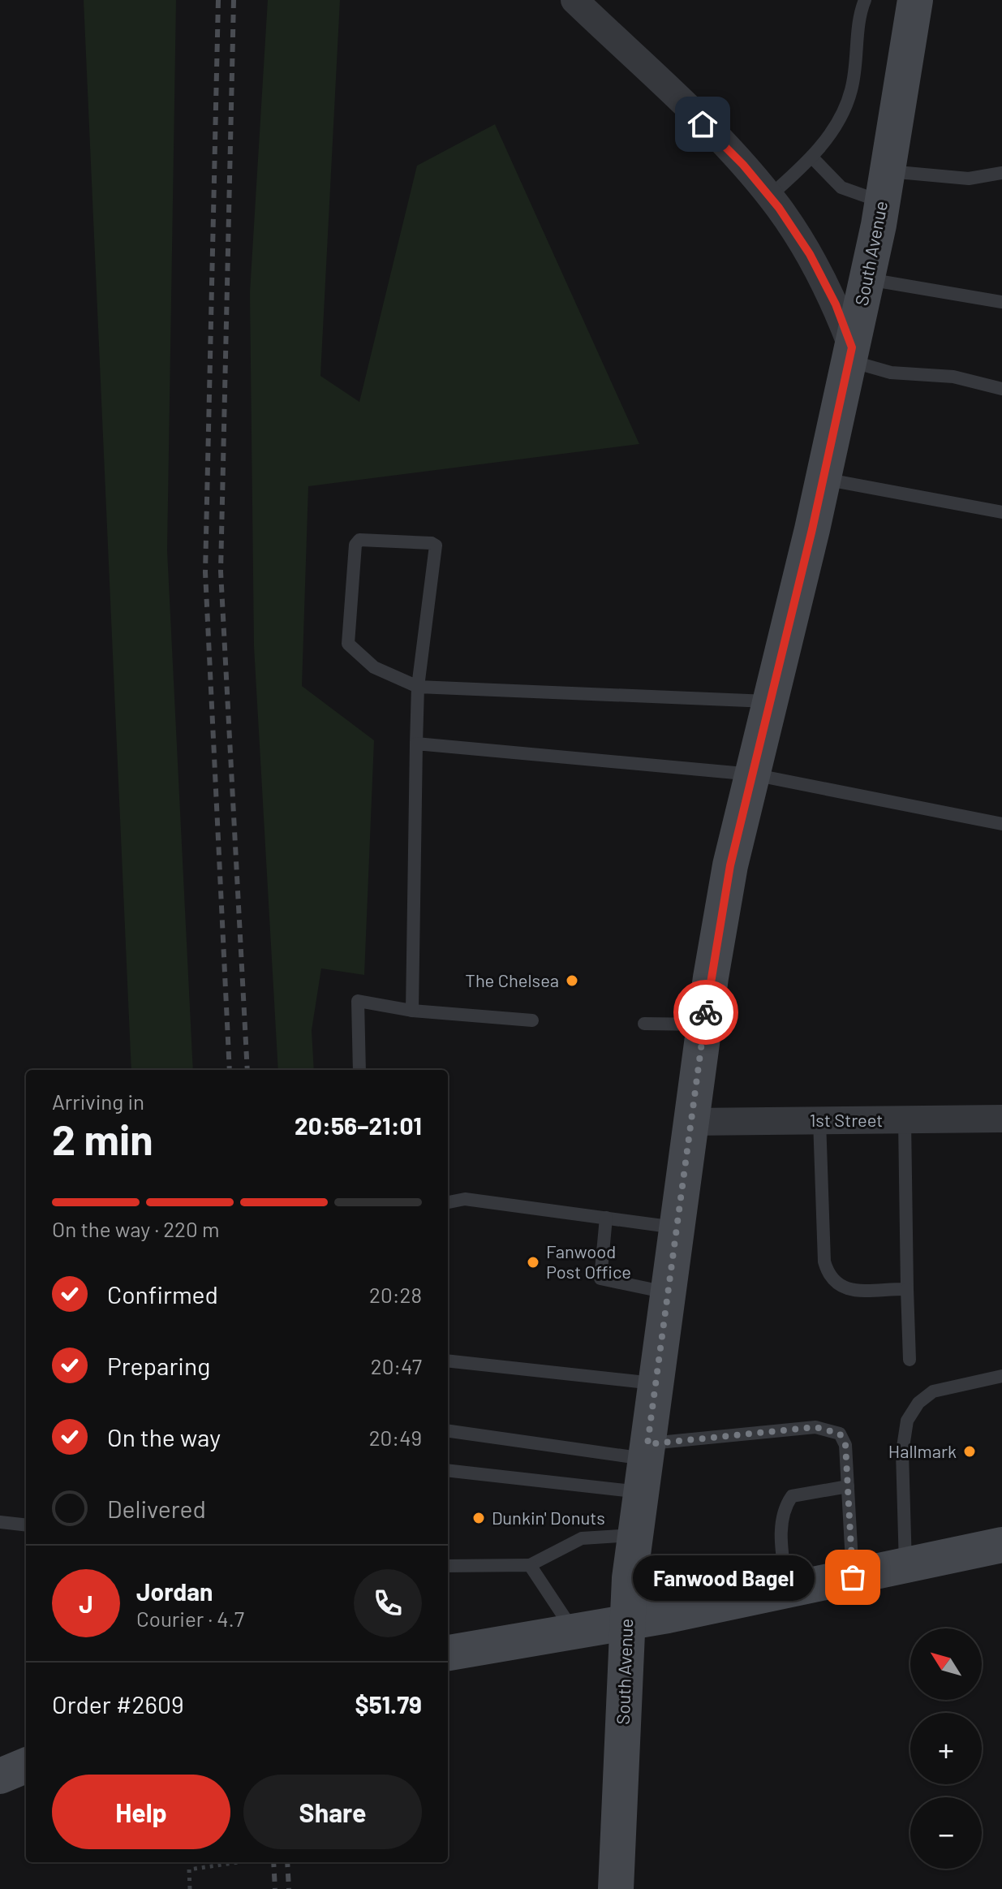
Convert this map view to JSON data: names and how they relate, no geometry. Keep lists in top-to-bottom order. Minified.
{"streets":{"main road":["South Avenue"],"street":["1st Street"]},"crossings":[["South Avenue","1st Street"]],"places":["The Chelsea","Fanwood Post Office","Hallmark","Dunkin' Donuts","Fanwood Bagel"],"north":"top left","page":{"heading":["2 min","Arriving in","20:56–21:01"],"panel":["Jordan","Courier · 4.7","Order #2609","$51.79"],"bar":"On the way · 220 m","list":[["Confirmed","20:28"],["Preparing","20:47"],["On the way","20:49"],"Delivered"],"bubble":"Fanwood Bagel","round":"J","map_buttons":["+","−"],"buttons":["Help","Share"]}}
